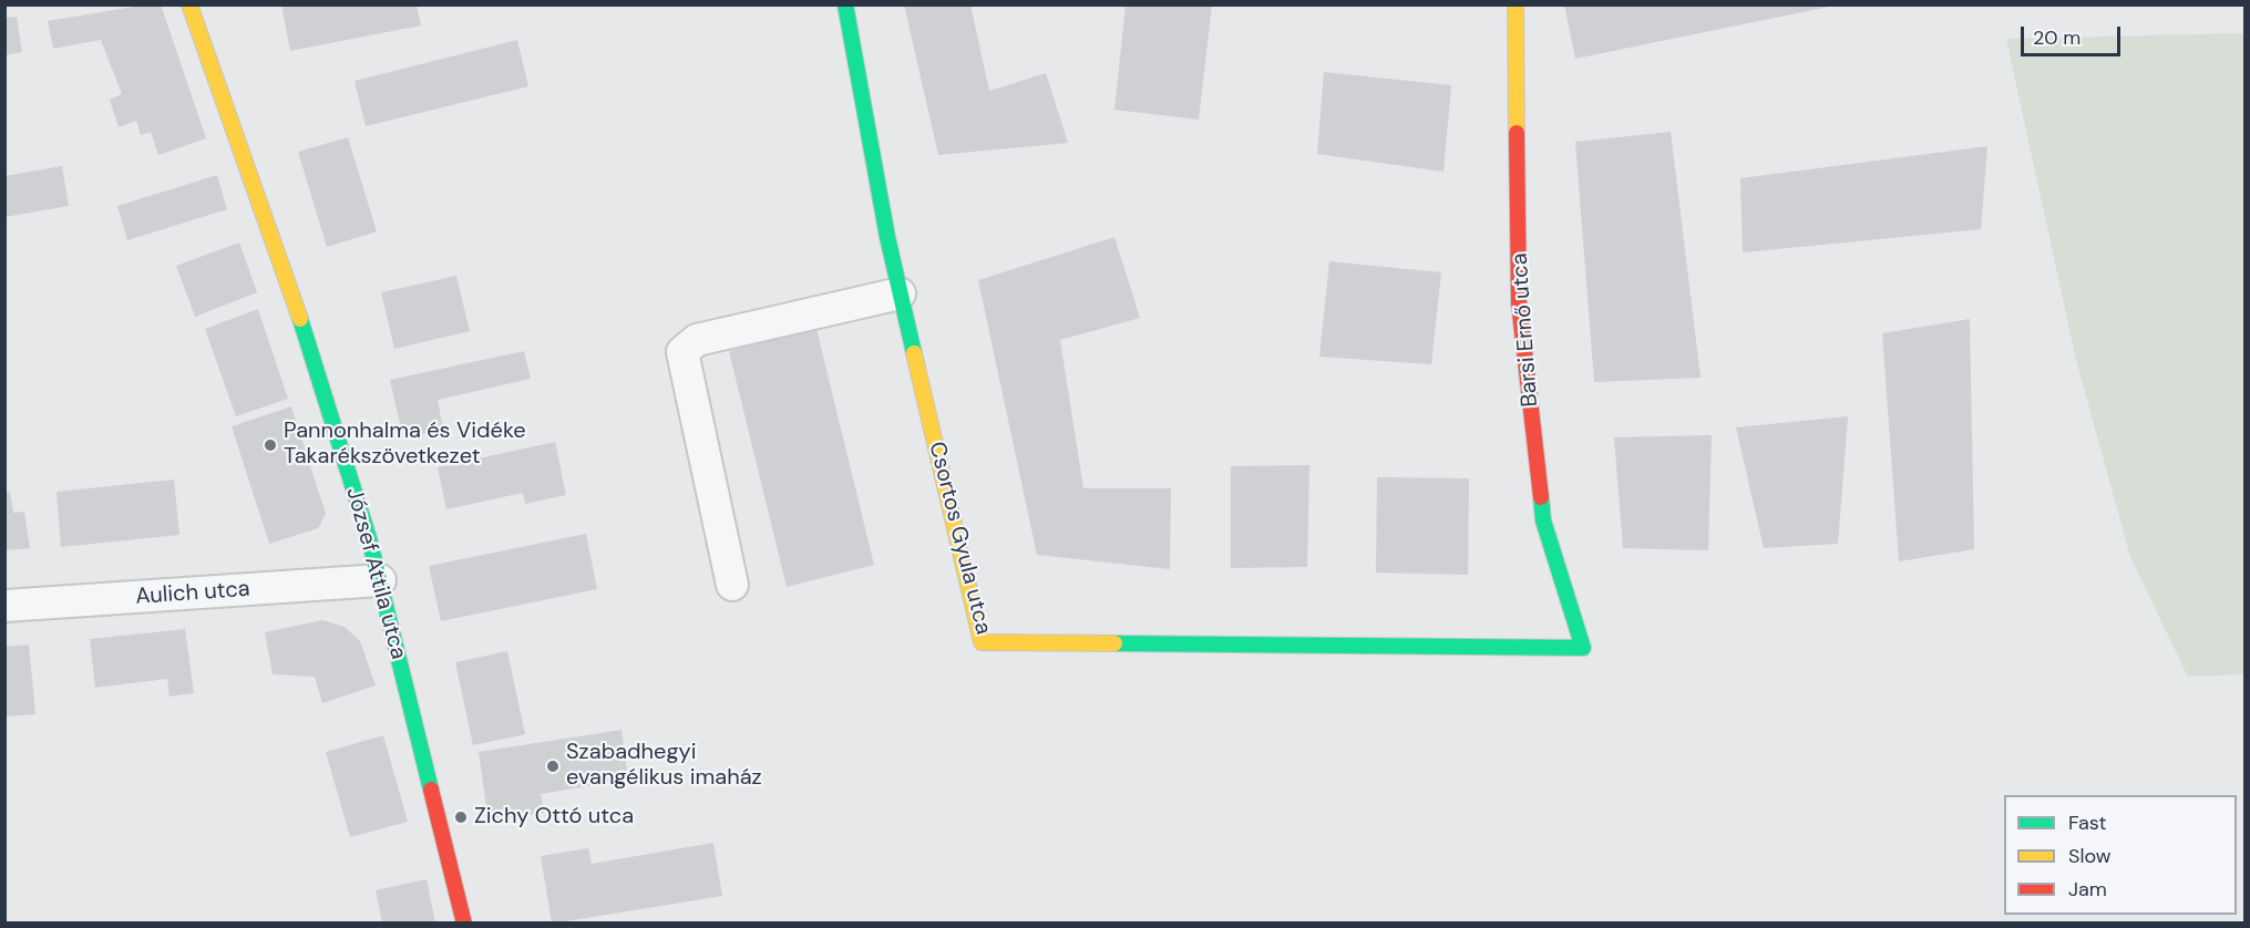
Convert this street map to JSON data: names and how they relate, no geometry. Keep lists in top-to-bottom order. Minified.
{"streets":{"street":["Barsi Ernő utca","Csortos Gyula utca","József Attila utca","Aulich utca"]},"crossings":[["Barsi Ernő utca","Csortos Gyula utca"],["József Attila utca","Aulich utca"]],"places":["Pannonhalma és Vidéke Takarékszövetkezet","Szabadhegyi evangélikus imaház","Zichy Ottó utca"],"legend":["Fast","Slow","Jam"],"scale_bar":"20 m"}
